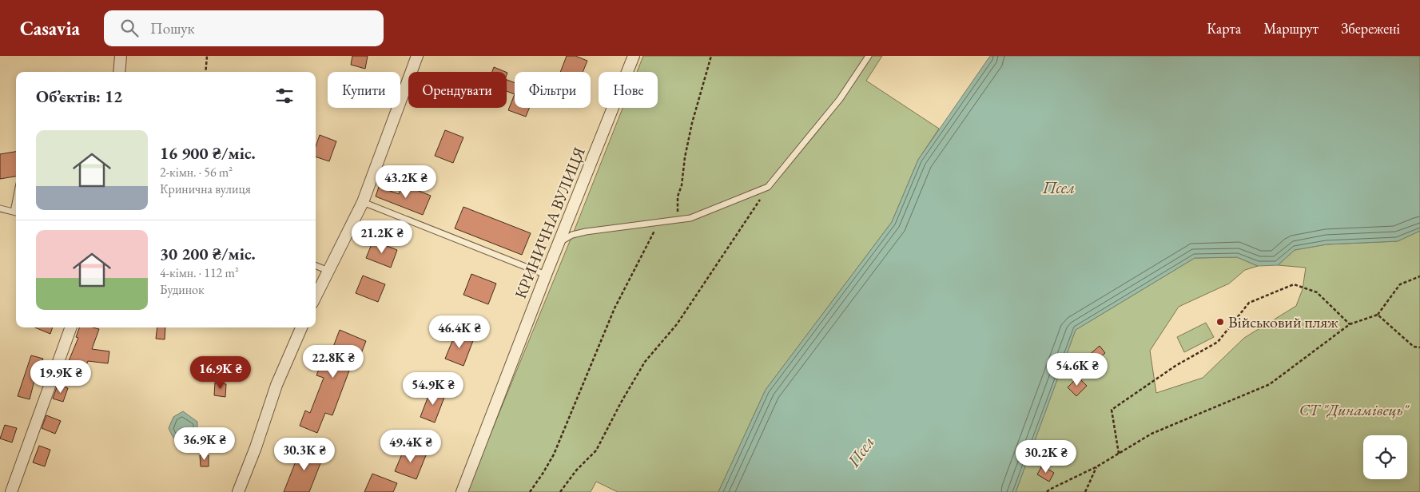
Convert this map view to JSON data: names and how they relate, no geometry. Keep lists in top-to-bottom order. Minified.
{"streets":{"street":["КРИНИЧНА ВУЛИЦЯ"]},"water":["Псел"],"parks":["СТ \"Динамівець\""],"places":["Військовий пляж"],"page":{"header":"Casavia","search":"Пошук","nav":["Карта","Маршрут","Збережені"],"chip":["Купити","Орендувати","Фільтри","Нове"],"heading":"Об’єктів: 12","list":[{"name":"16 900 ₴/міс.","note":"2-кімн. · 56 m² · Кринична вулиця"},{"name":"30 200 ₴/міс.","note":"4-кімн. · 112 m² · Будинок"}],"price":["43.2K ₴","21.2K ₴","46.4K ₴","22.8K ₴","54.6K ₴","16.9K ₴","19.9K ₴","54.9K ₴","36.9K ₴","49.4K ₴","30.3K ₴","30.2K ₴"]}}
